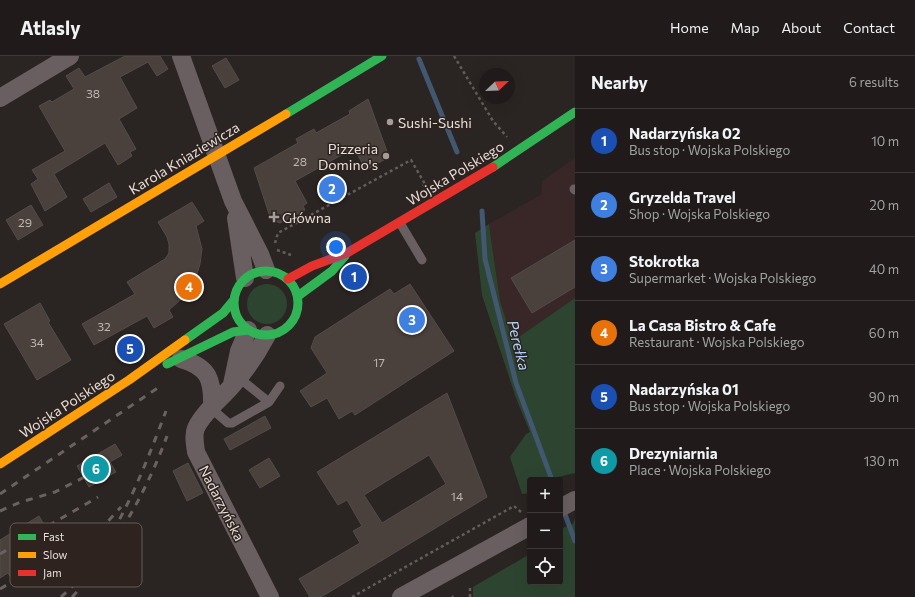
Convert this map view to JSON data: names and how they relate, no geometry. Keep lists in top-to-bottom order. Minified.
{"streets":{"street":["Karola Kniaziewicza","Wojska Polskiego","Nadarzyńska"]},"crossings":[["Wojska Polskiego","Nadarzyńska"]],"water":["Perełka"],"places":{"other":["Sushi-Sushi","Pizzeria Domino's"],"health":["Główna"]},"house_numbers":["38","28","29","32","34","17","14"],"legend":["Fast","Slow","Jam"],"north":"top right","page":{"header":"Atlasly","nav":["Home","Map","About","Contact"],"heading":["Nearby","6 results"],"list":[{"mark":"1","name":"Nadarzyńska 02","note":"Bus stop · Wojska Polskiego","value":"10 m"},{"mark":"2","name":"Gryzelda Travel","note":"Shop · Wojska Polskiego","value":"20 m"},{"mark":"3","name":"Stokrotka","note":"Supermarket · Wojska Polskiego","value":"40 m"},{"mark":"4","name":"La Casa Bistro & Cafe","note":"Restaurant · Wojska Polskiego","value":"60 m"},{"mark":"5","name":"Nadarzyńska 01","note":"Bus stop · Wojska Polskiego","value":"90 m"},{"mark":"6","name":"Drezyniarnia","note":"Place · Wojska Polskiego","value":"130 m"}],"pins":["2","1","4","3","5","6"],"map_buttons":["+","−"]}}
